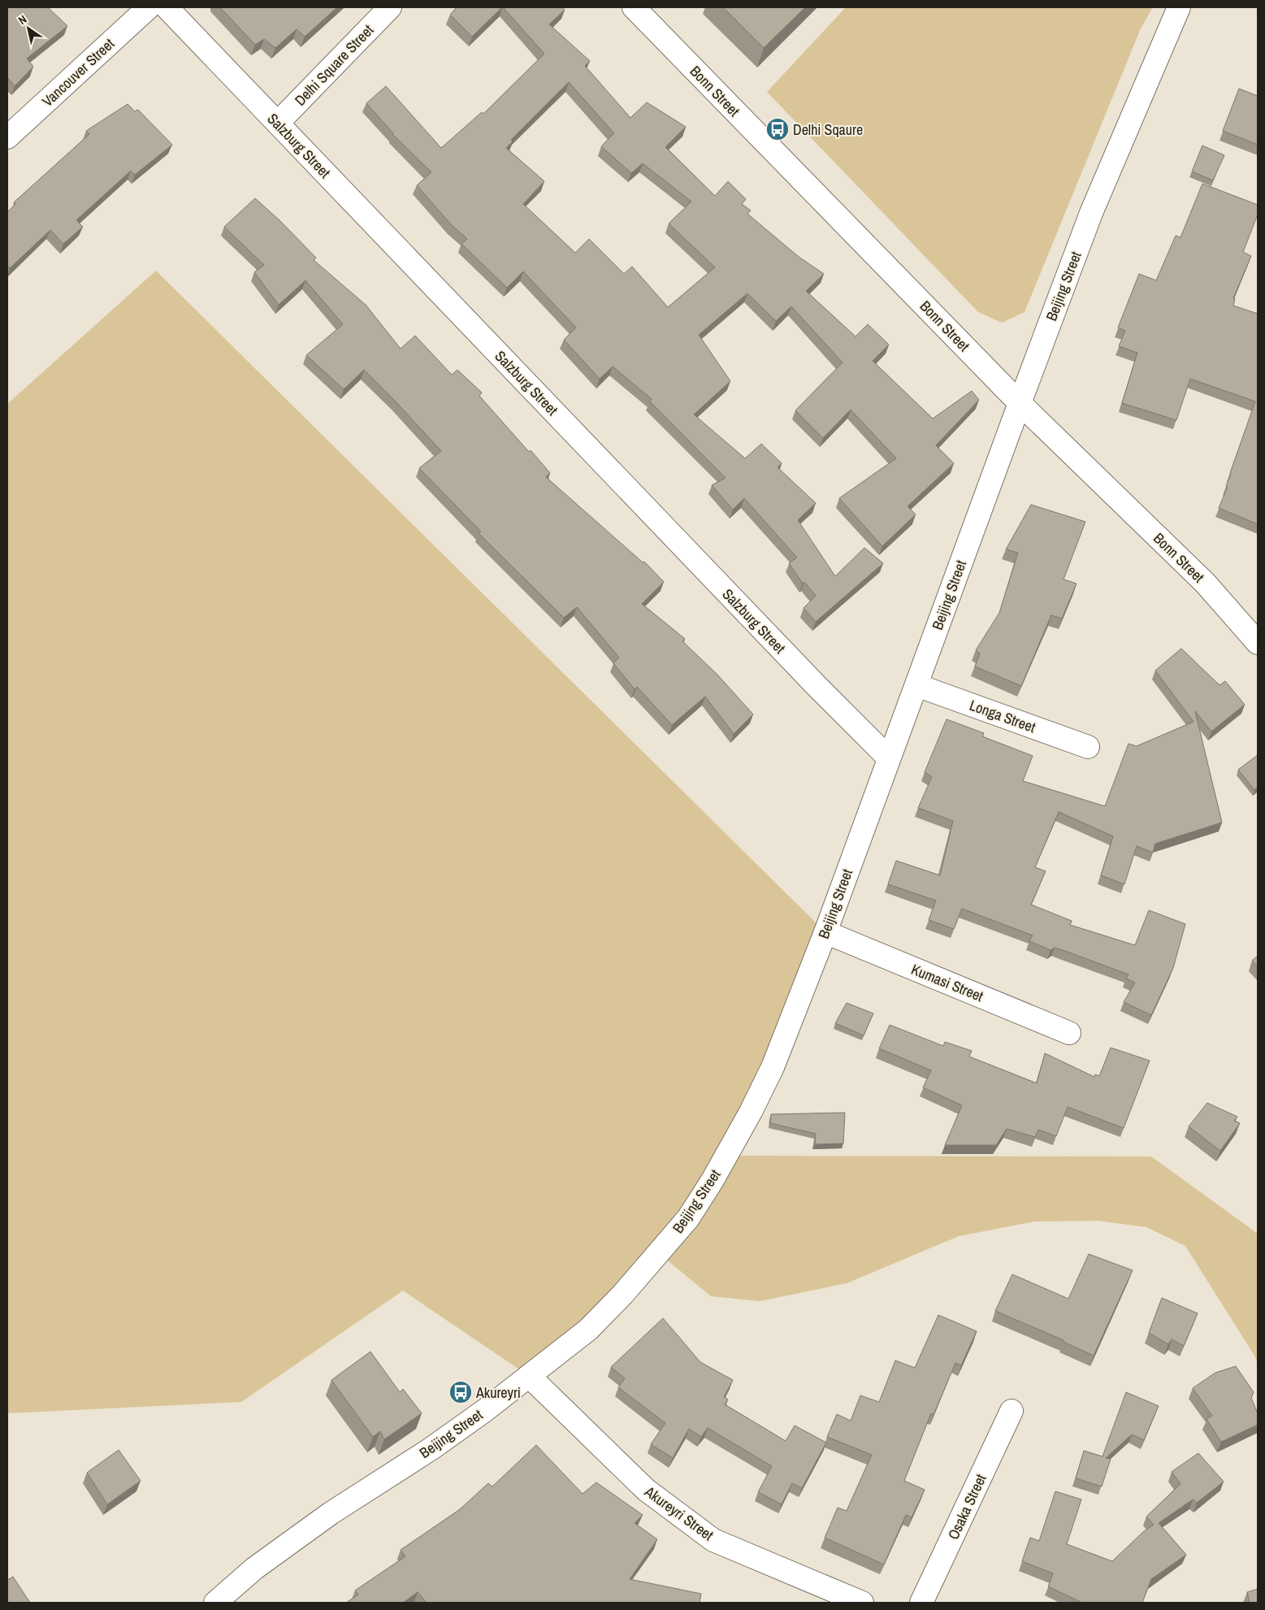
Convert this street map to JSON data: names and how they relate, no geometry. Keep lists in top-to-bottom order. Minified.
{"streets":{"street":["Delhi Square Street","Vancouver Street","Bonn Street","Salzburg Street","Beijing Street","Longa Street","Kumasi Street","Osaka Street","Akureyri Street"]},"crossings":[["Delhi Square Street","Salzburg Street"],["Bonn Street","Beijing Street"],["Salzburg Street","Beijing Street"],["Beijing Street","Longa Street"],["Beijing Street","Kumasi Street"],["Beijing Street","Akureyri Street"]],"places":{"bus stop":["Delhi Sqaure","Akureyri"]},"north":"top left"}
